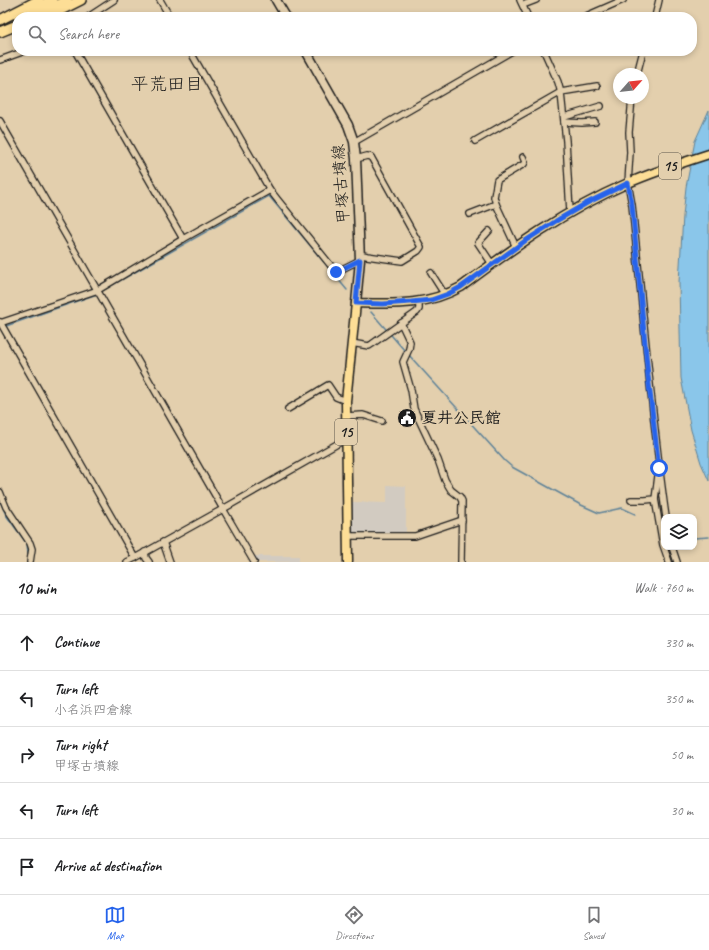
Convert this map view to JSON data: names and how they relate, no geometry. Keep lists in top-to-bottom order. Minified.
{"streets":{"main road":["15","甲塚古墳線"]},"crossings":[["15","甲塚古墳線"]],"districts":["平荒田目"],"places":{"public building":["夏井公民館"]},"north":"top right","page":{"search":"Search here","heading":["10 min","Walk · 760 m"],"list":[["Continue","330 m"],["Turn left","小名浜四倉線","350 m"],["Turn right","甲塚古墳線","50 m"],["Turn left","30 m"],"Arrive at destination"],"nav":["Map","Directions","Saved"]}}
